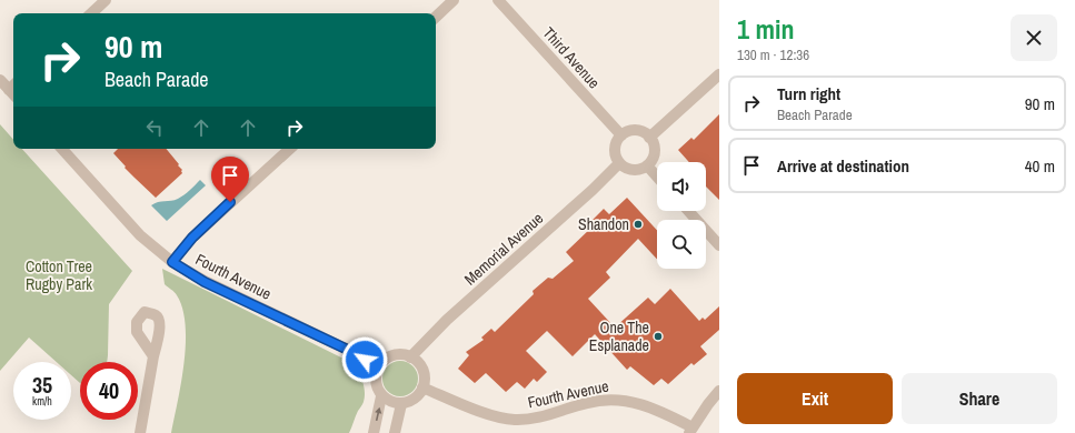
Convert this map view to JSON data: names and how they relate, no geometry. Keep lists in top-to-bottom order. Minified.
{"streets":{"street":["Third Avenue","Memorial Avenue","Fourth Avenue"]},"crossings":[["Third Avenue","Memorial Avenue"],["Memorial Avenue","Fourth Avenue"]],"parks":["Cotton Tree Rugby Park"],"places":["Shandon","One The Esplanade"],"page":{"heading":["1 min","130 m · 12:36"],"turn":["90 m","Beach Parade"],"list":[{"name":"Turn right","note":"Beach Parade","value":"90 m"},{"name":"Arrive at destination","value":"40 m"}],"speed":"35 km/h","limit":"40","buttons":["Exit","Share"]}}
